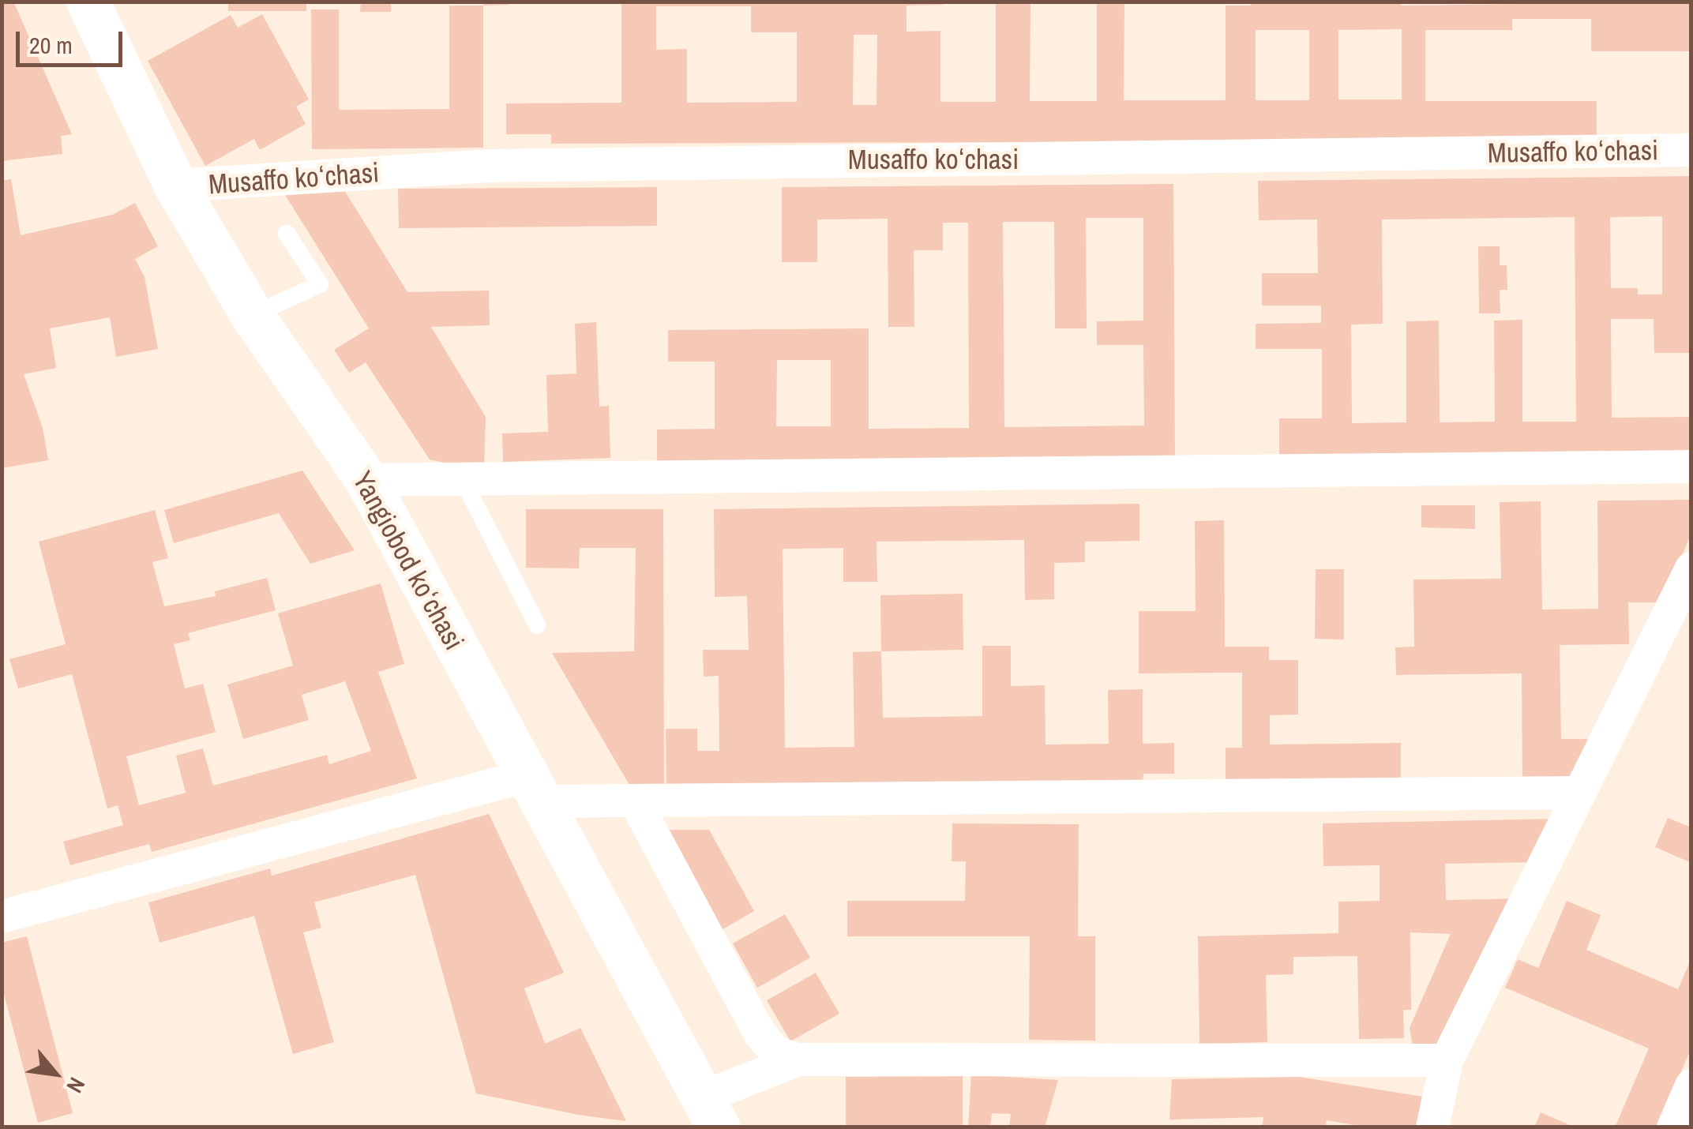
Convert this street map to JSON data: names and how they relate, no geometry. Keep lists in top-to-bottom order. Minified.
{"streets":{"street":["Musaffo koʻchasi","Yangiobod koʻchasi"]},"crossings":[["Musaffo koʻchasi","Yangiobod koʻchasi"]],"scale_bar":"20 m","north":"bottom right"}
